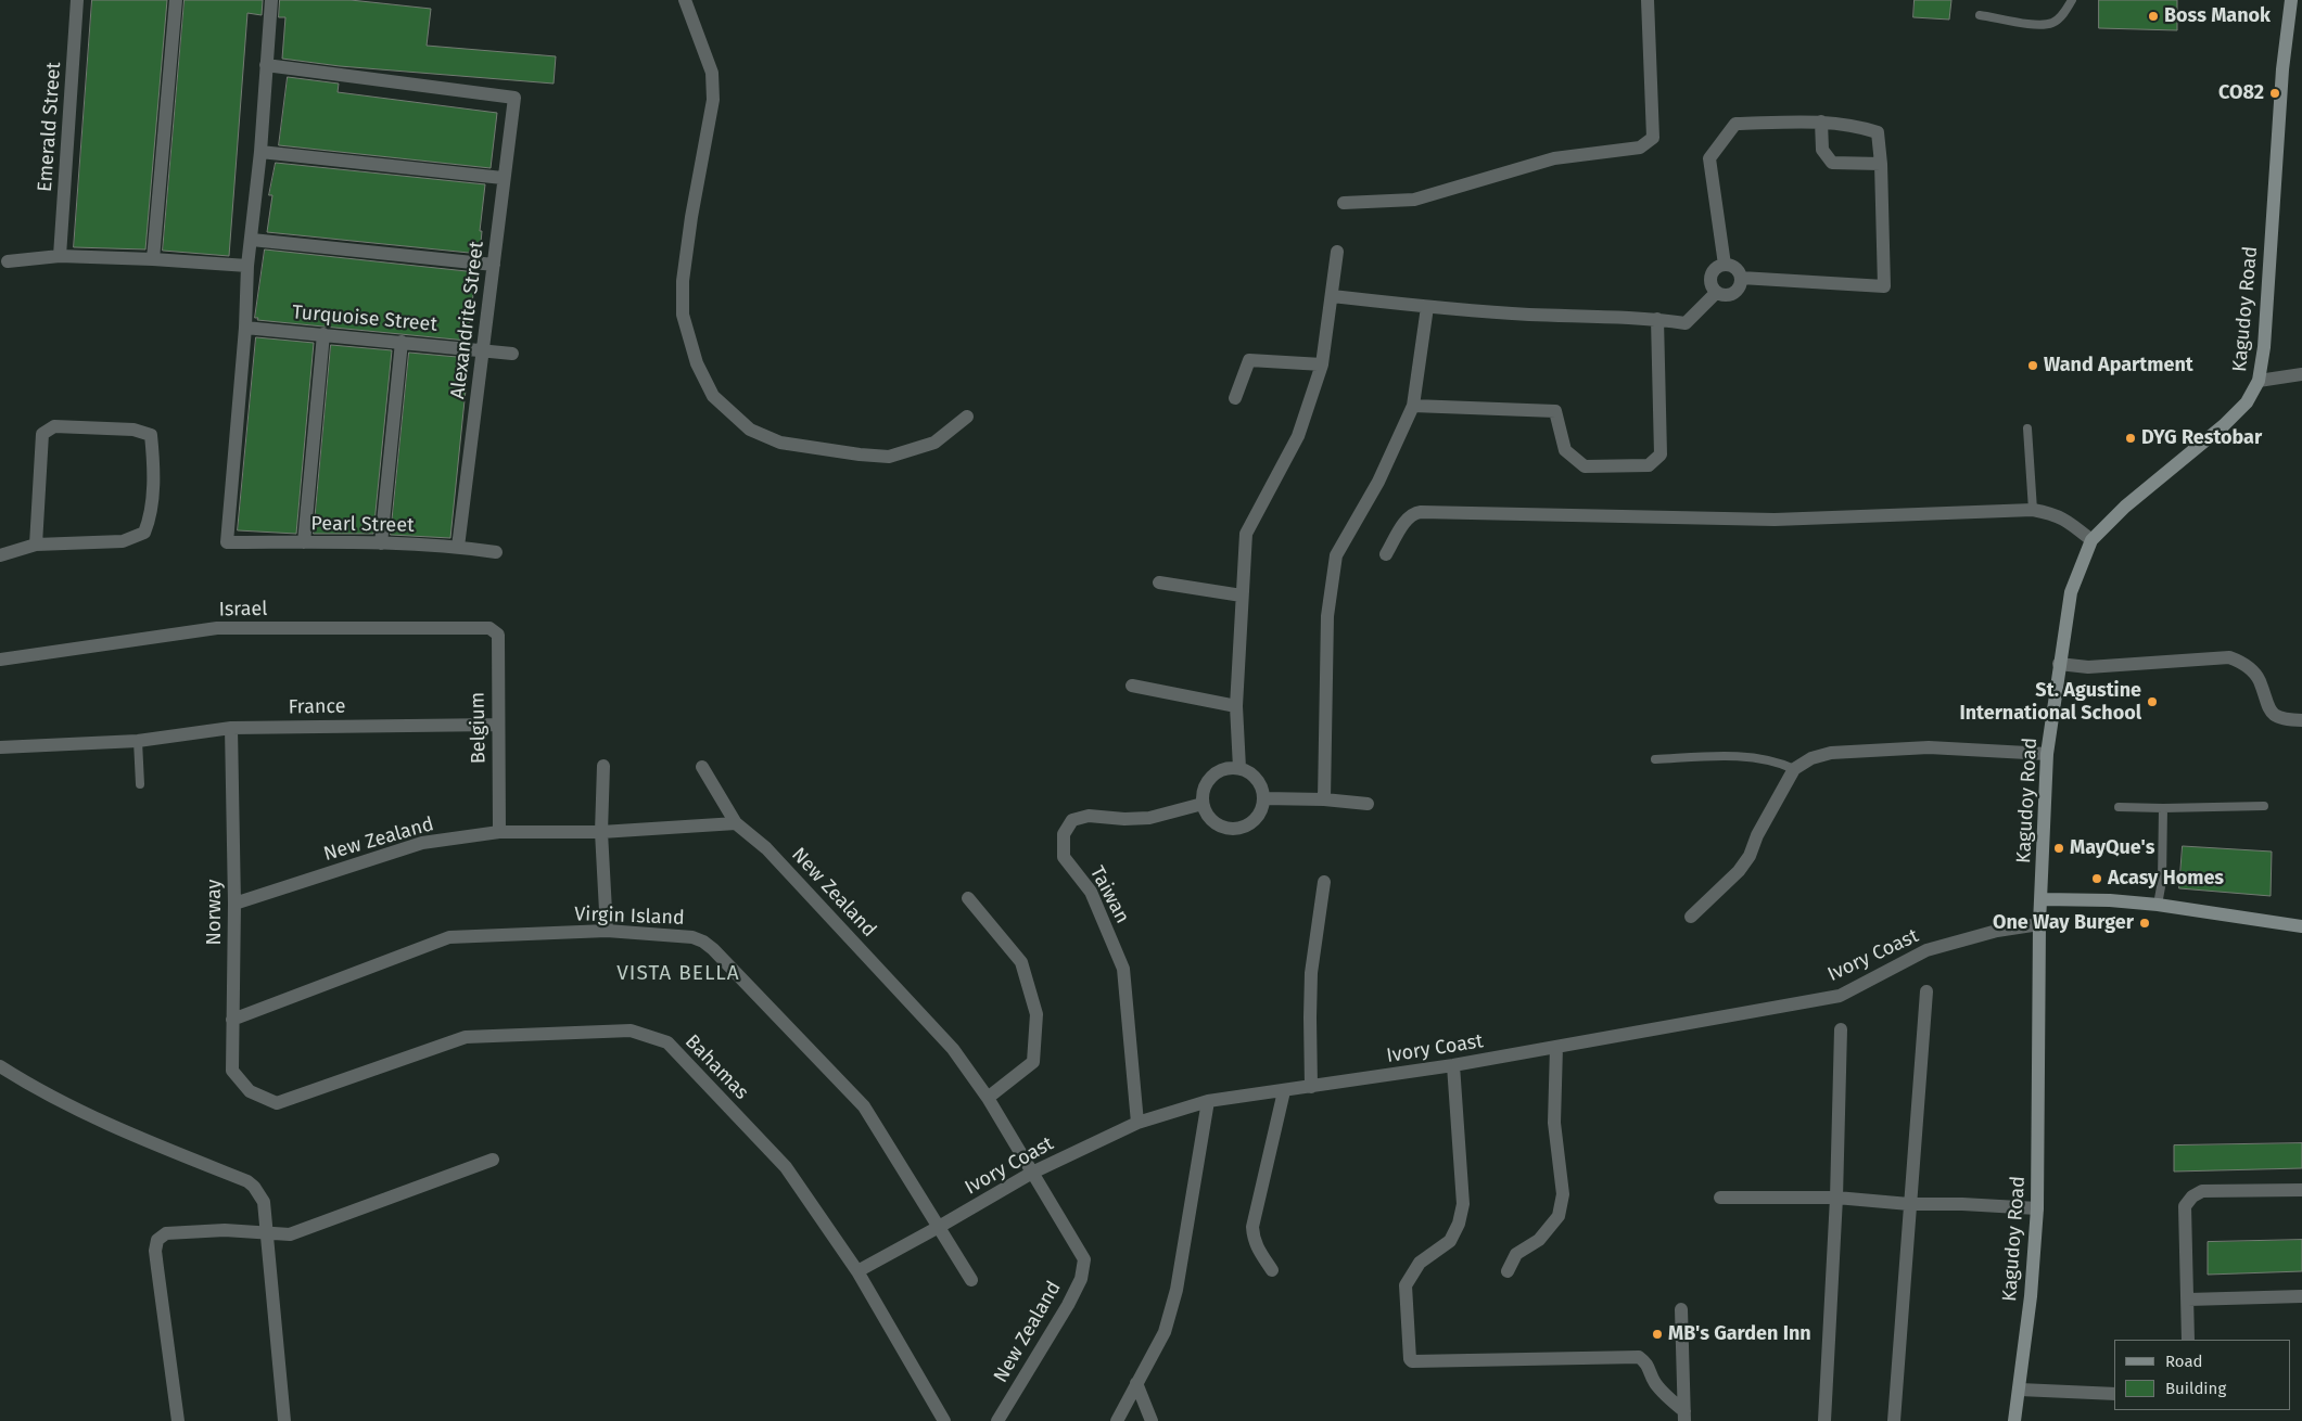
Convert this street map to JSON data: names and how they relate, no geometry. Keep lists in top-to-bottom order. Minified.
{"streets":{"street":["Emerald Street","Kagudoy Road","Turquoise Street","Alexandrite Street","Pearl Street","Israel","France","Belgium","New Zealand","Taiwan","Norway","Virgin Island","Ivory Coast","Bahamas"]},"crossings":[["Kagudoy Road","Ivory Coast"],["Turquoise Street","Alexandrite Street"],["Turquoise Street","Pearl Street"],["Alexandrite Street","Pearl Street"],["Israel","Belgium"],["France","Belgium"],["France","Norway"],["Belgium","New Zealand"],["New Zealand","Norway"],["New Zealand","Ivory Coast"],["Taiwan","Ivory Coast"],["Norway","Virgin Island"],["Norway","Bahamas"],["Virgin Island","Ivory Coast"],["Ivory Coast","Bahamas"]],"districts":["VISTA BELLA"],"places":["Boss Manok","CO82","Wand Apartment","DYG Restobar","St. Agustine International School","MayQue's","Acasy Homes","One Way Burger","MB's Garden Inn"],"legend":["Road","Building"]}
